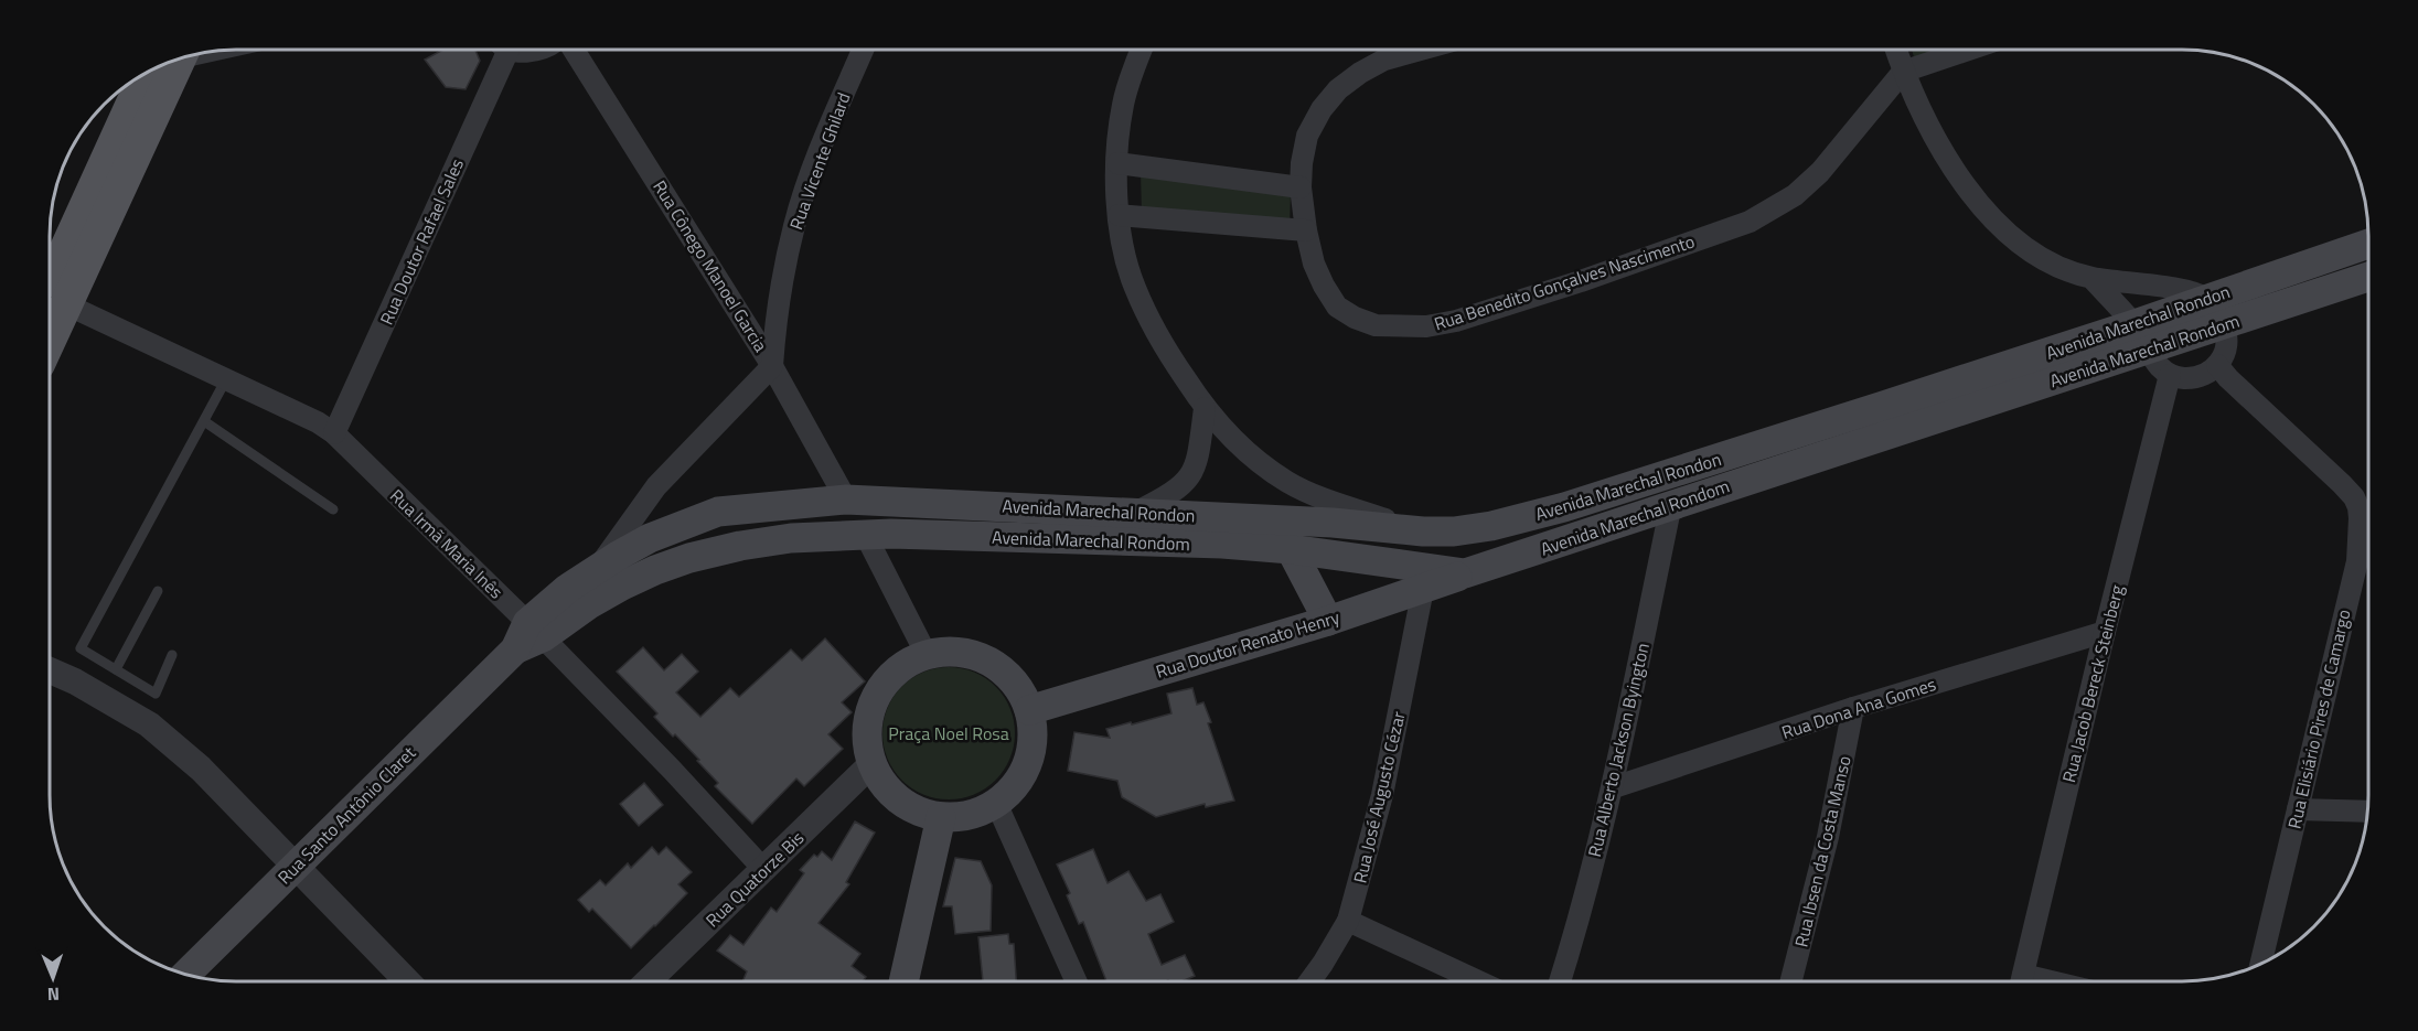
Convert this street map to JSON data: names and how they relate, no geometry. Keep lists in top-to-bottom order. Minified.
{"streets":{"main road":["Avenida Marechal Rondon","Avenida Marechal Rondom","Rua Doutor Renato Henry","Rua Santo Antônio Claret"],"street":["Rua Vicente Ghilard","Rua Doutor Rafael Sales","Rua Cônego Manoel Garcia","Rua Benedito Gonçalves Nascimento","Rua Irmã Maria Inês","Rua Jacob Bereck Steinberg","Rua Dona Ana Gomes","Rua Elisiário Pires de Camargo","Rua Alberto Jackson Byington","Rua José Augusto Cézar","Rua Ibsen da Costa Manso","Rua Quatorze Bis"]},"crossings":[["Rua Vicente Ghilard","Rua Cônego Manoel Garcia"],["Rua Doutor Rafael Sales","Rua Irmã Maria Inês"],["Rua Cônego Manoel Garcia","Avenida Marechal Rondon"],["Rua Cônego Manoel Garcia","Rua Santo Antônio Claret"],["Avenida Marechal Rondon","Avenida Marechal Rondom"],["Avenida Marechal Rondon","Rua Santo Antônio Claret"],["Avenida Marechal Rondom","Rua Doutor Renato Henry"],["Avenida Marechal Rondom","Rua Alberto Jackson Byington"],["Avenida Marechal Rondom","Rua Santo Antônio Claret"],["Rua Irmã Maria Inês","Rua Santo Antônio Claret"],["Rua Irmã Maria Inês","Rua Quatorze Bis"],["Rua Doutor Renato Henry","Rua José Augusto Cézar"],["Rua Doutor Renato Henry","Rua Quatorze Bis"],["Rua Jacob Bereck Steinberg","Rua Dona Ana Gomes"],["Rua Dona Ana Gomes","Rua Alberto Jackson Byington"],["Rua Dona Ana Gomes","Rua Ibsen da Costa Manso"]],"parks":["Praça Noel Rosa"],"north":"bottom"}
